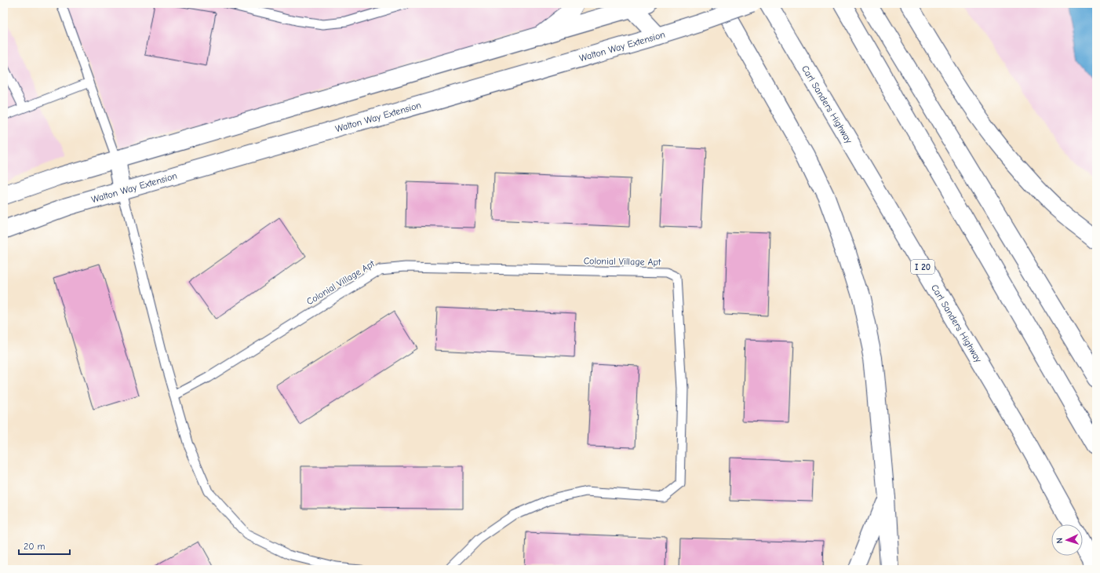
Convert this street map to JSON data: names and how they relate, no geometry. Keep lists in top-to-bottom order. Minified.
{"streets":{"main road":["Walton Way Extension","Carl Sanders Highway","I 20"],"lane":["Colonial Village Apt"]},"scale_bar":"20 m","north":"left"}
